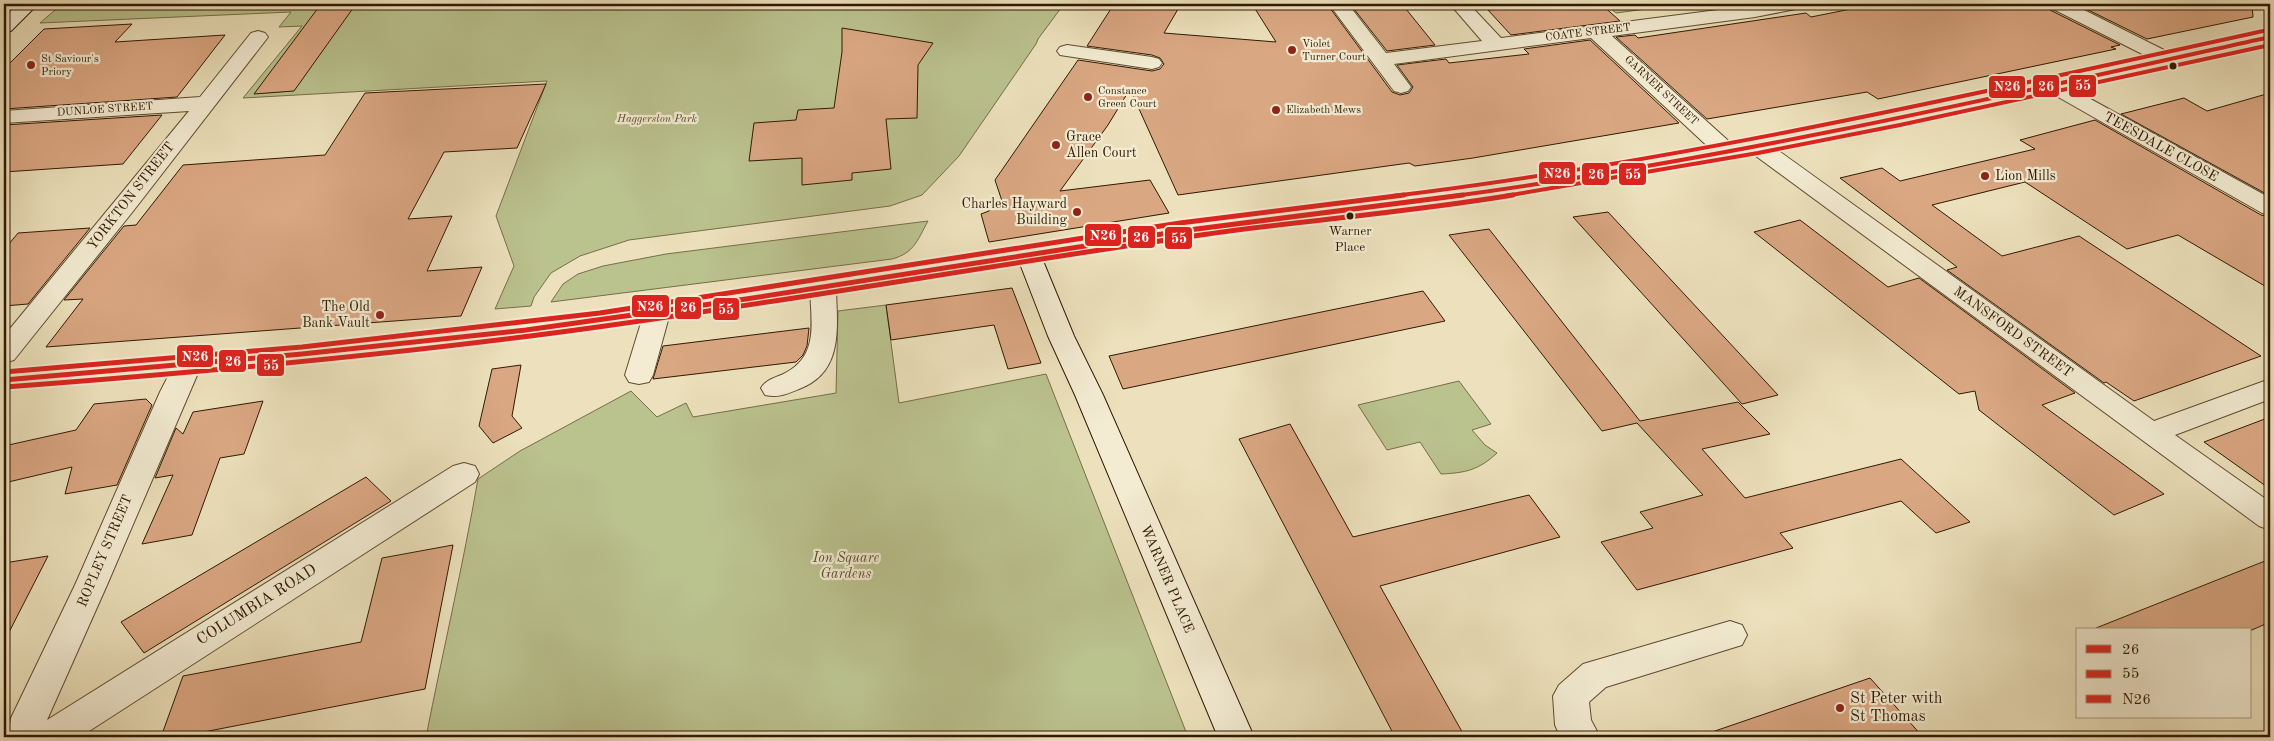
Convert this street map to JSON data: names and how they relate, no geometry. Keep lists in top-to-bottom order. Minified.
{"streets":{"street":["COATE STREET","GARNER STREET","DUNLOE STREET","TEESDALE CLOSE","YORKTON STREET","MANSFORD STREET","ROPLEY STREET","WARNER PLACE","COLUMBIA ROAD"]},"crossings":[["COATE STREET","GARNER STREET"],["DUNLOE STREET","YORKTON STREET"]],"parks":["Haggerston Park","Ion Square Gardens"],"places":["Violet Turner Court","St Saviour's Priory","Constance Green Court","Elizabeth Mews","Grace Allen Court","Lion Mills","Charles Hayward Building","Warner Place","The Old Bank Vault","St Peter with St Thomas"],"lines":["transit line N26","transit line 26","transit line 55"],"legend":["26","55","N26"]}
